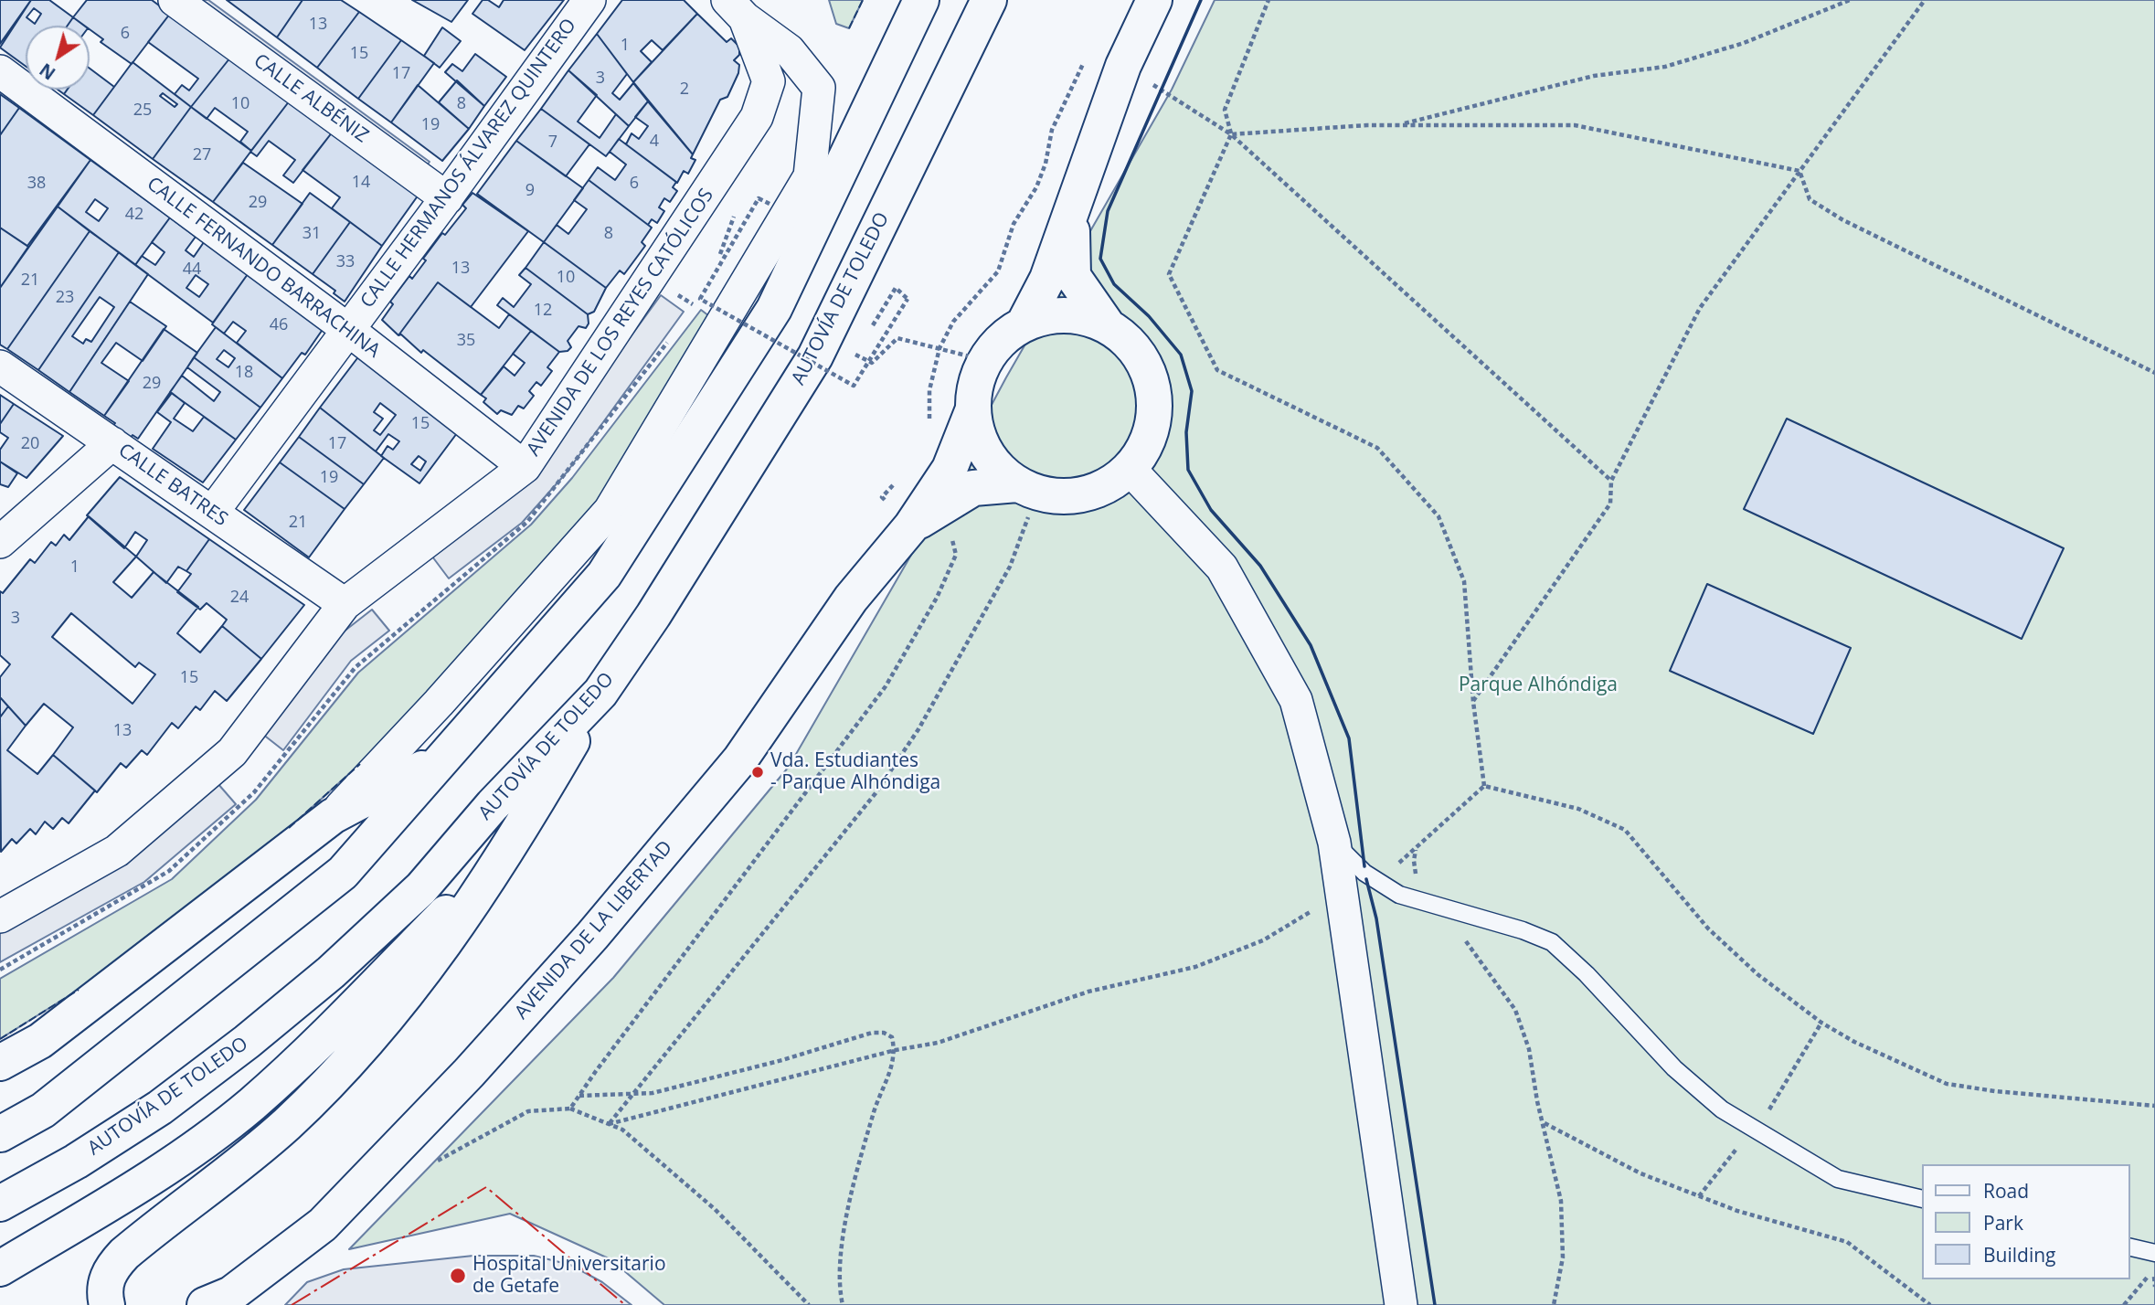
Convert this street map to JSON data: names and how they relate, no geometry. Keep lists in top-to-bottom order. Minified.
{"streets":{"main road":["AUTOVÍA DE TOLEDO","AVENIDA DE LA LIBERTAD"],"street":["CALLE ALBÉNIZ","CALLE HERMANOS ÁLVAREZ QUINTERO","CALLE FERNANDO BARRACHINA","AVENIDA DE LOS REYES CATÓLICOS","CALLE BATRES"]},"crossings":[["CALLE ALBÉNIZ","CALLE HERMANOS ÁLVAREZ QUINTERO"],["CALLE HERMANOS ÁLVAREZ QUINTERO","CALLE FERNANDO BARRACHINA"],["CALLE HERMANOS ÁLVAREZ QUINTERO","CALLE BATRES"],["CALLE FERNANDO BARRACHINA","AVENIDA DE LOS REYES CATÓLICOS"],["AVENIDA DE LOS REYES CATÓLICOS","CALLE BATRES"]],"parks":["Parque Alhóndiga"],"places":["Vda. Estudiantes - Parque Alhóndiga","Hospital Universitario de Getafe"],"house_numbers":["13","6","1","15","17","3","2","10","8","25","19","4","7","27","14","38","6","9","29","42","31","8","33","13","44","10","21","23","12","46","35","18","29","15","20","17","19","21","1","24","3","15","13"],"legend":["Road","Park","Building"],"north":"bottom left"}
